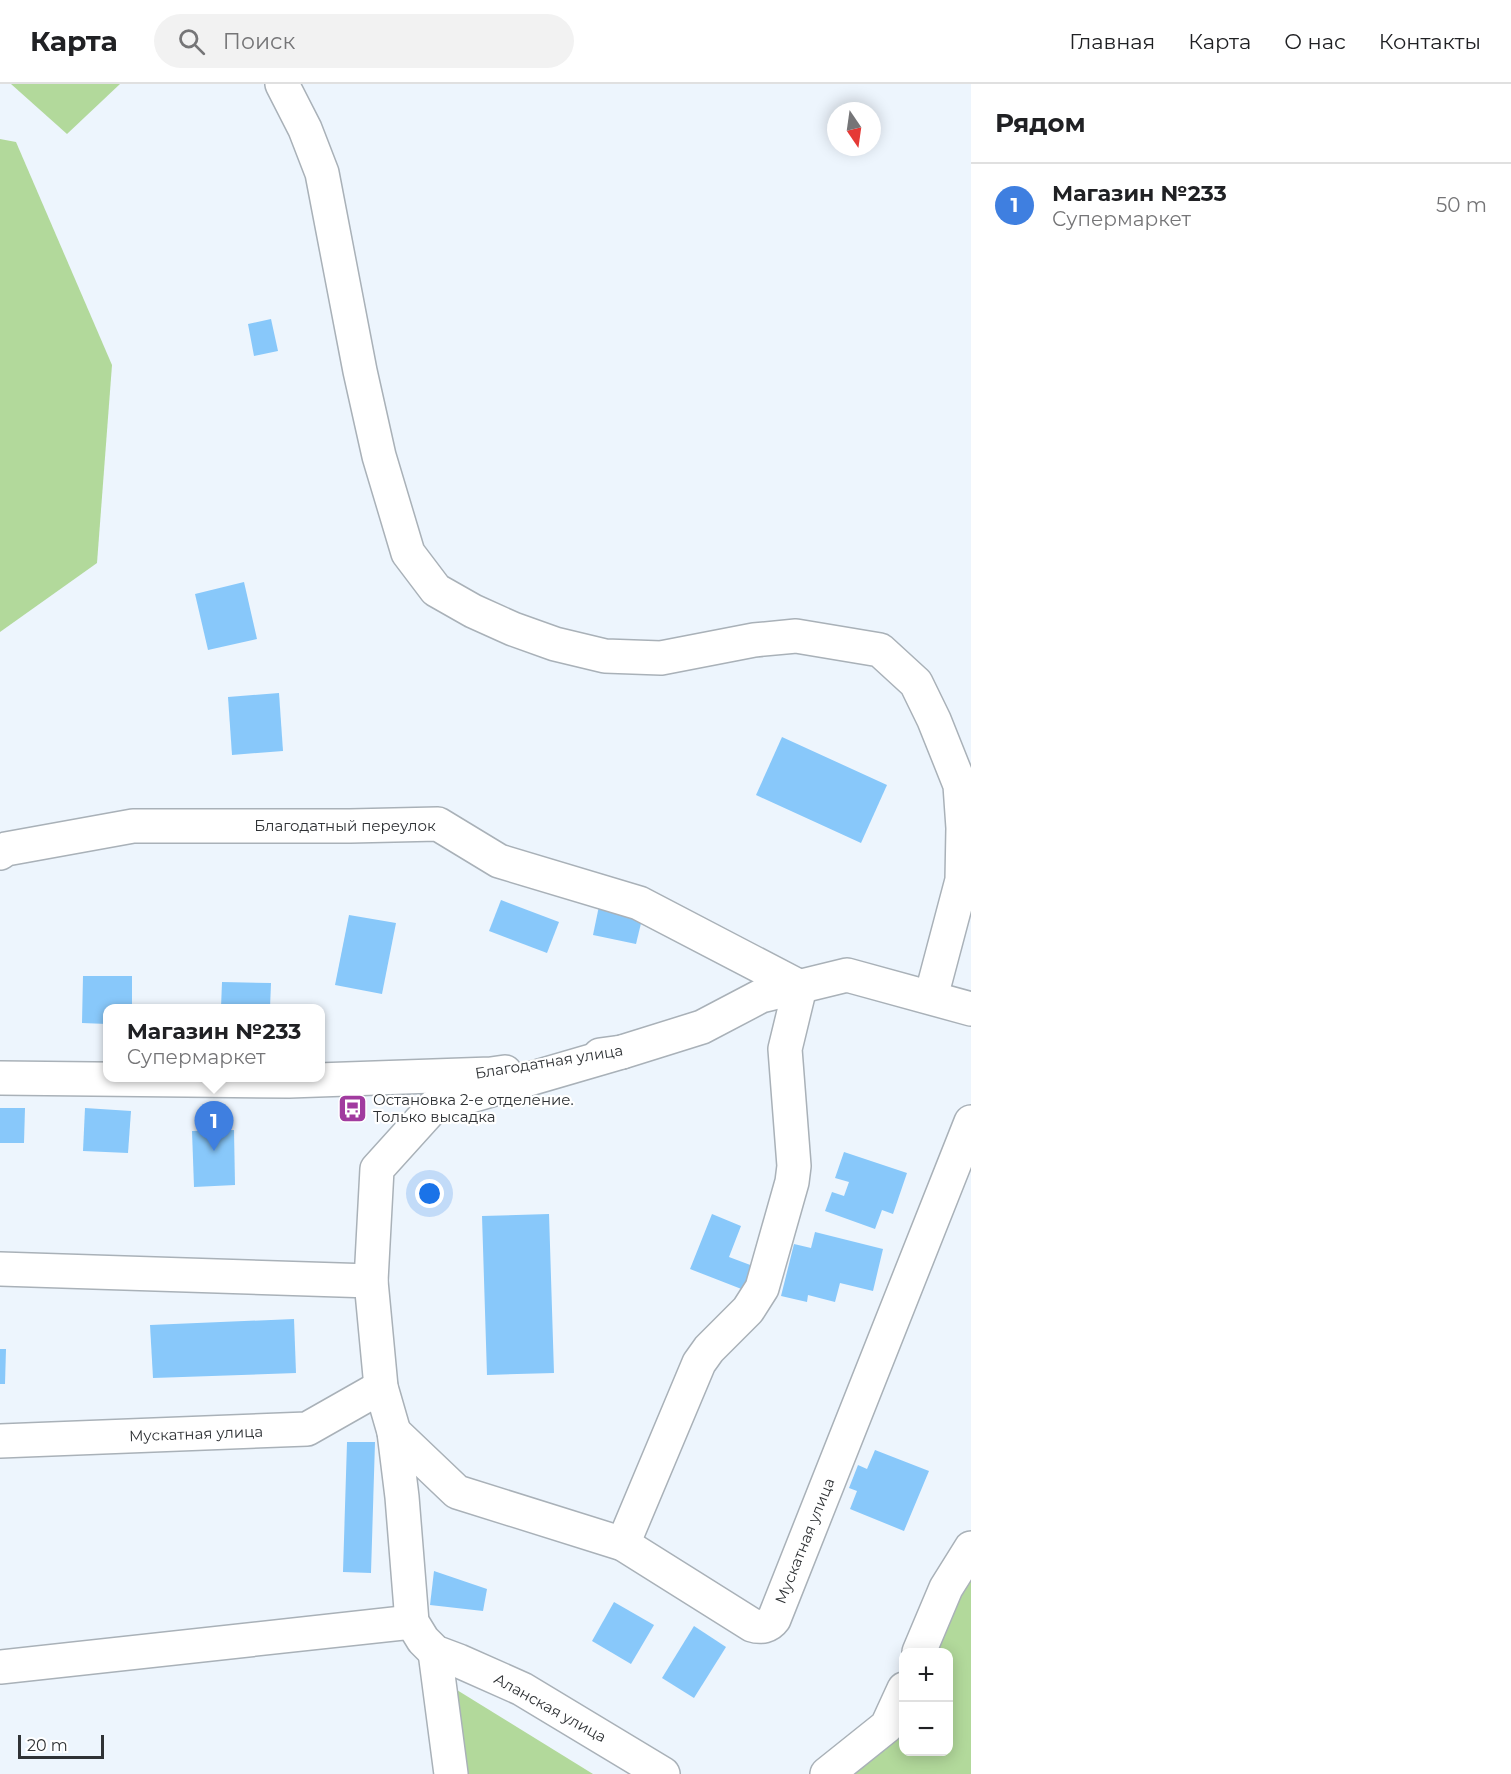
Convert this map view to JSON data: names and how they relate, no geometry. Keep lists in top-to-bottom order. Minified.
{"streets":{"street":["Благодатный переулок","Благодатная улица","Мускатная улица","Аланская улица"]},"crossings":[["Благодатный переулок","Благодатная улица"]],"places":{"bus stop":["Остановка 2-е отделение. Только высадка"]},"scale_bar":"20 m","north":"bottom","page":{"header":"Карта","search":"Поиск","nav":["Главная","Карта","О нас","Контакты"],"heading":"Рядом","list":[{"mark":"1","name":"Магазин №233","note":"Супермаркет","value":"50 m"}],"popup":["Магазин №233","Супермаркет"],"pins":"1","map_buttons":["+","−"],"scale":"20 m"}}
